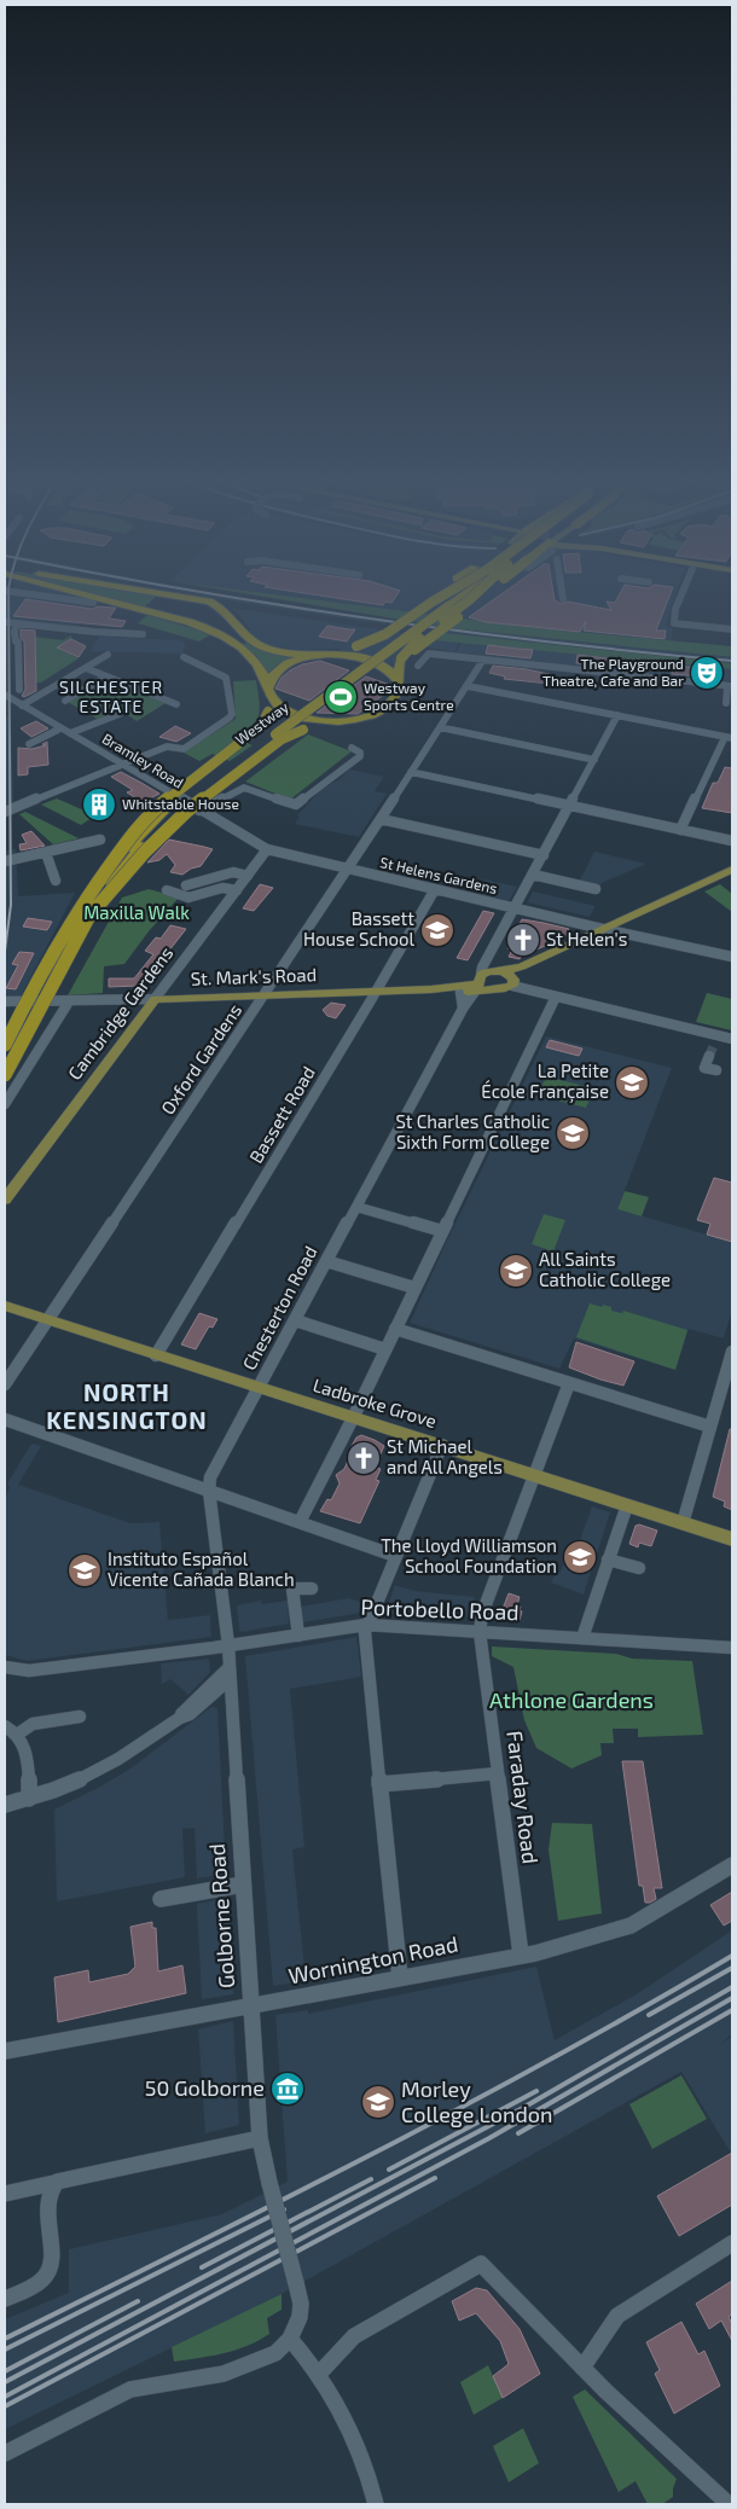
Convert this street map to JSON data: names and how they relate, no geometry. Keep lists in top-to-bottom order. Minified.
{"streets":{"highway":["Westway"],"main road":["St. Mark's Road","Cambridge Gardens","Ladbroke Grove"],"street":["Bramley Road","St Helens Gardens","Oxford Gardens","Bassett Road","Chesterton Road","Portobello Road","Faraday Road","Golborne Road","Wornington Road"]},"crossings":[["Bramley Road","St Helens Gardens"],["Bramley Road","Cambridge Gardens"],["St Helens Gardens","Cambridge Gardens"],["St Helens Gardens","Oxford Gardens"],["St Helens Gardens","Bassett Road"],["St Helens Gardens","Chesterton Road"],["St. Mark's Road","Cambridge Gardens"],["St. Mark's Road","Oxford Gardens"],["St. Mark's Road","Bassett Road"],["St. Mark's Road","Chesterton Road"],["Oxford Gardens","Ladbroke Grove"],["Bassett Road","Ladbroke Grove"],["Chesterton Road","Ladbroke Grove"],["Chesterton Road","Portobello Road"],["Chesterton Road","Golborne Road"],["Ladbroke Grove","Faraday Road"],["Portobello Road","Faraday Road"],["Portobello Road","Golborne Road"],["Faraday Road","Wornington Road"],["Golborne Road","Wornington Road"]],"districts":["SILCHESTER ESTATE","NORTH KENSINGTON"],"parks":["Maxilla Walk","Athlone Gardens"],"places":{"theatre":["The Playground Theatre, Cafe and Bar"],"sports":["Westway Sports Centre"],"building":["Whitstable House"],"school or university":["Bassett House School","La Petite École Française","St Charles Catholic Sixth Form College","All Saints Catholic College","The Lloyd Williamson School Foundation","Instituto Español Vicente Cañada Blanch","Morley College London"],"church":["St Helen's","St Michael and All Angels"],"museum":["50 Golborne"]}}
